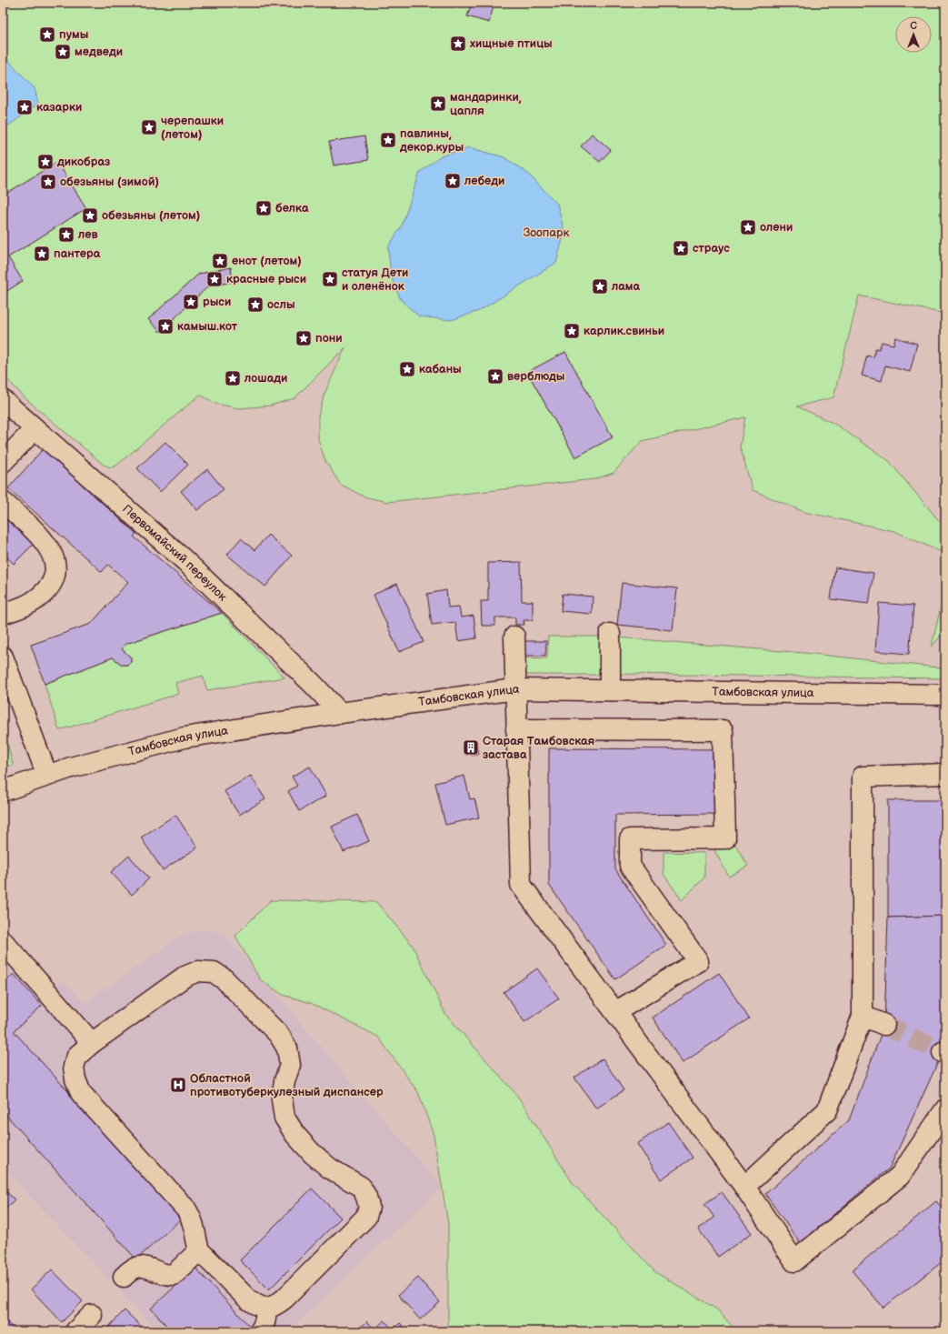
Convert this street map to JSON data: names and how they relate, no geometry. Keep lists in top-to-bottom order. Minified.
{"streets":{"main road":["Первомайский переулок","Тамбовская улица"]},"crossings":[["Первомайский переулок","Тамбовская улица"]],"parks":["Зоопарк"],"places":{"place":["пумы","хищные птицы","медведи","мандаринки, цапля","казарки","черепашки (летом)","павлины, декор.куры","дикобраз","лебеди","обезьяны (зимой)","белка","обезьяны (летом)","олени","лев","страус","пантера","енот (летом)","красные рыси","статуя Дети и оленёнок","лама","рыси","ослы","камыш.кот","карлик.свиньи","пони","кабаны","верблюды","лошади"],"building":["Старая Тамбовская застава"],"hospital":["Областной противотуберкулезный диспансер"]},"north":"top"}
